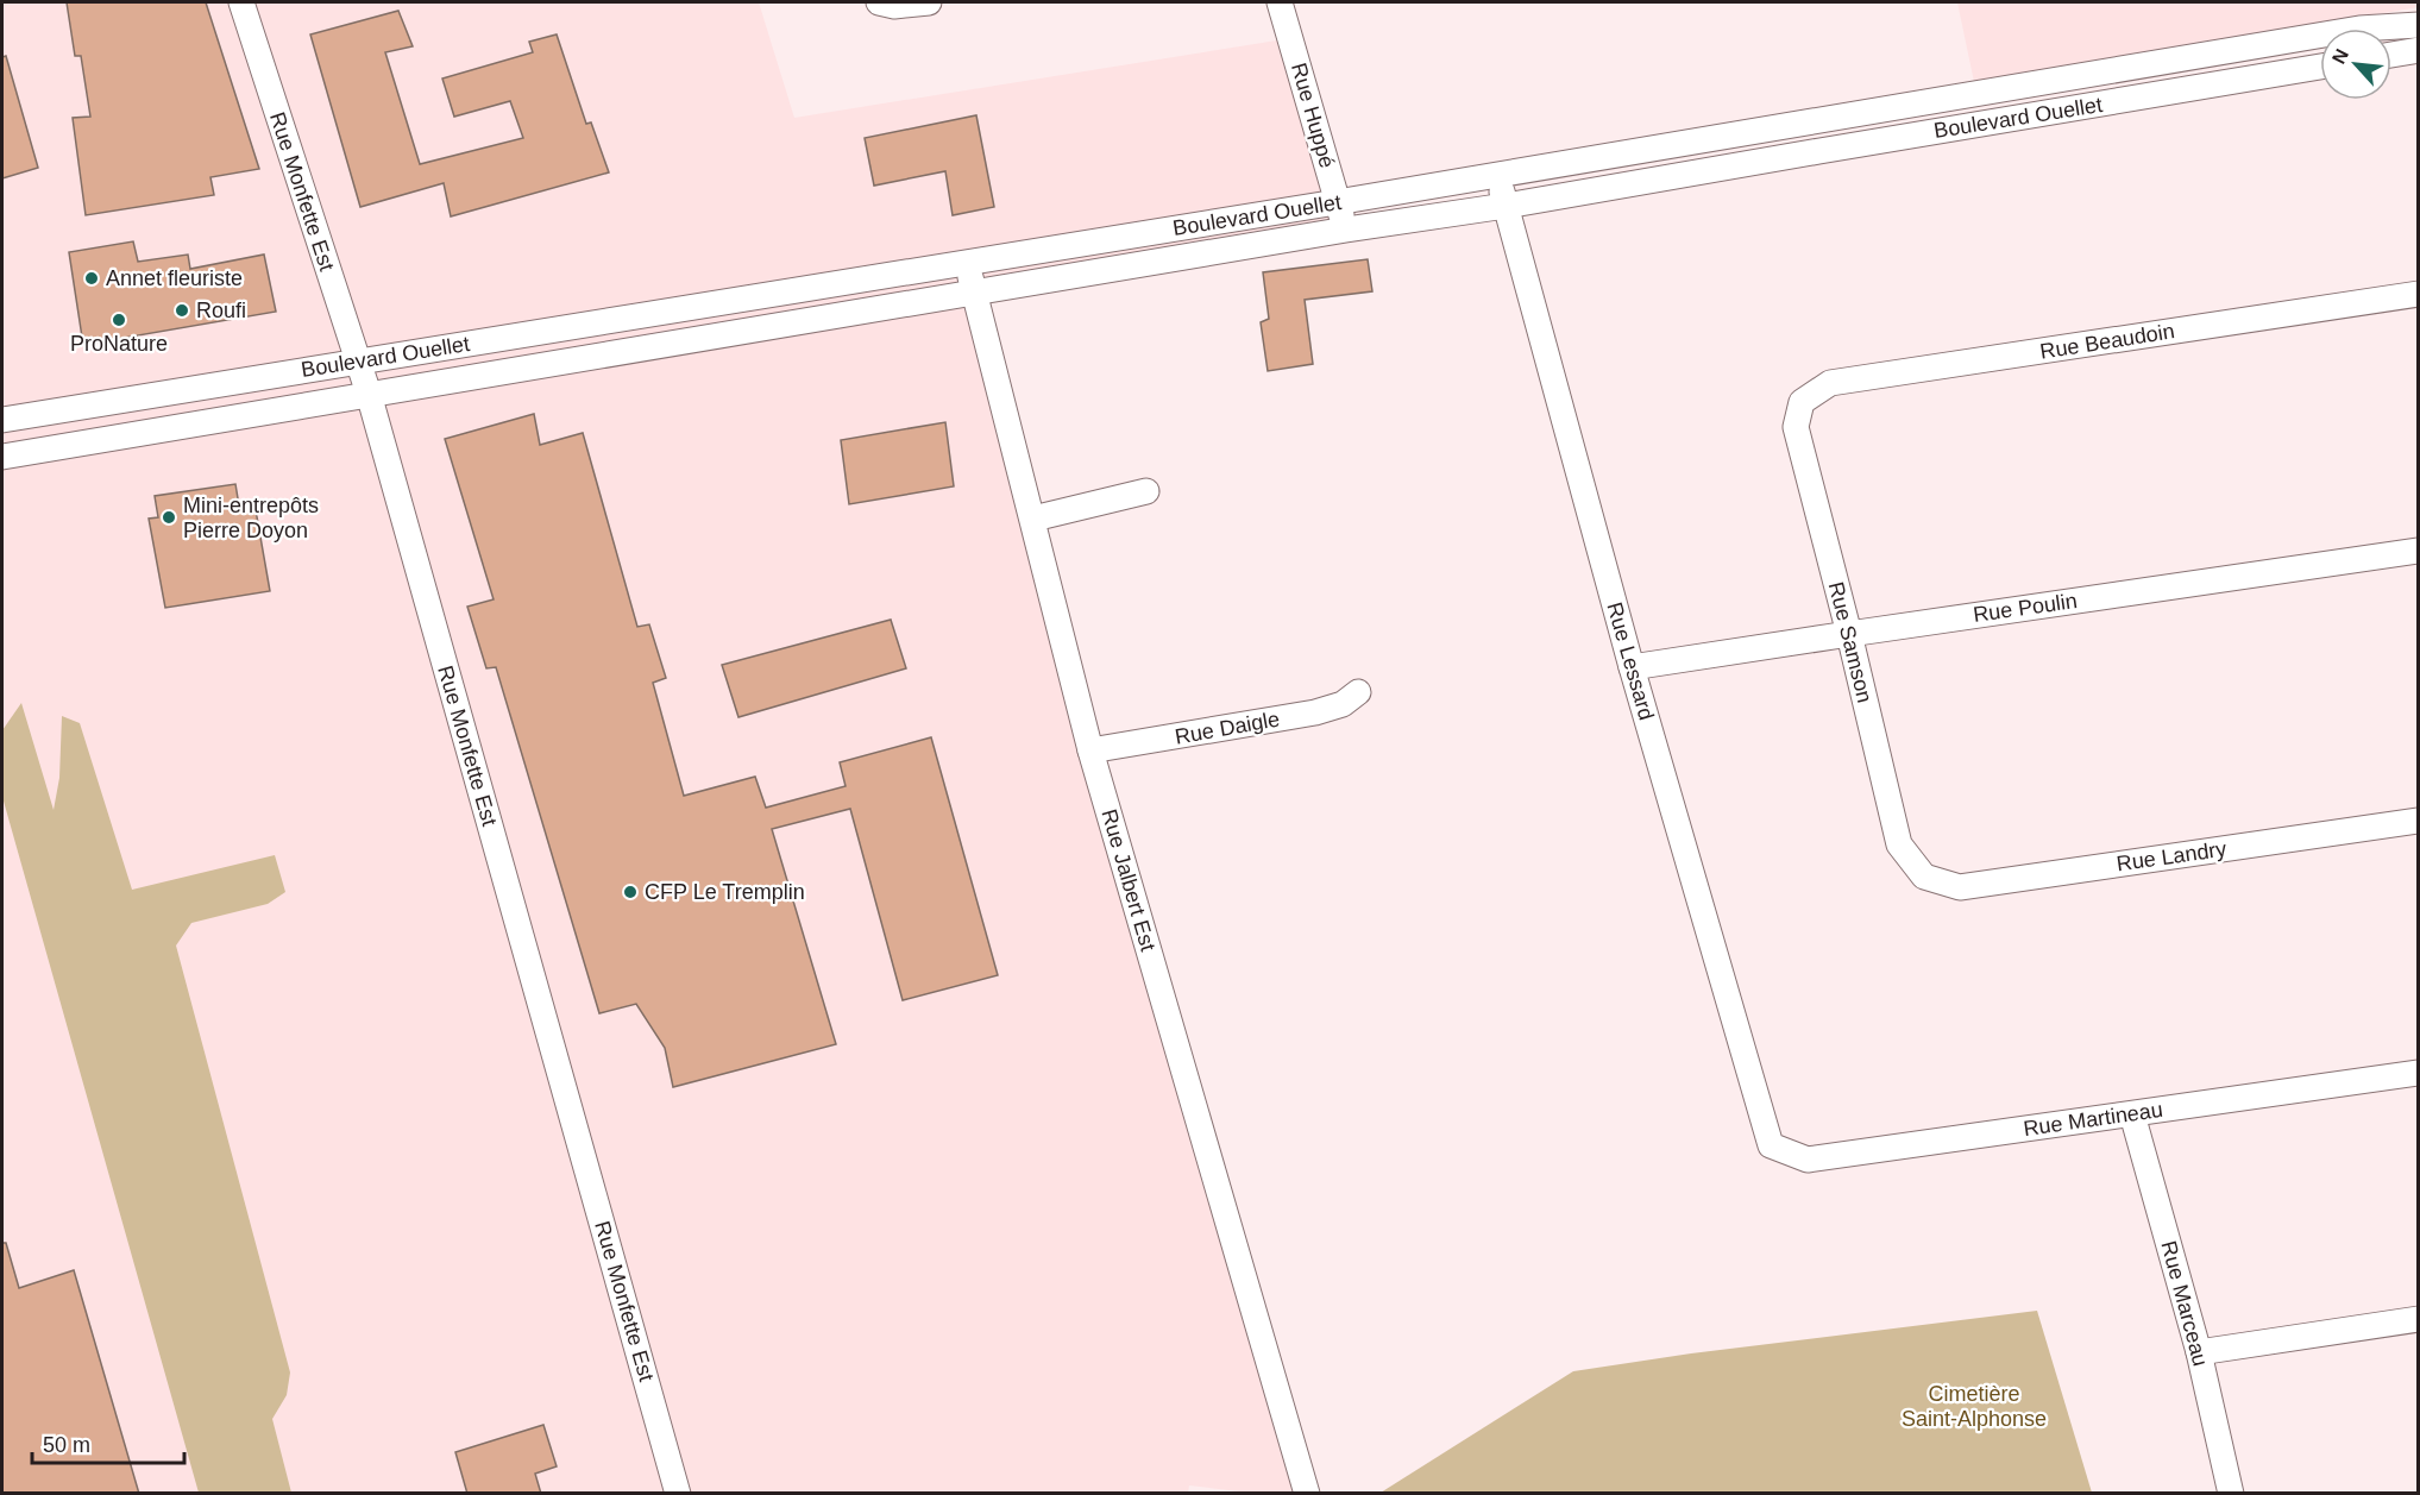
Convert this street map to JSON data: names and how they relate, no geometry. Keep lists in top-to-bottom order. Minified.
{"streets":{"street":["Rue Huppé","Boulevard Ouellet","Rue Monfette Est","Rue Beaudoin","Rue Poulin","Rue Samson","Rue Lessard","Rue Daigle","Rue Landry","Rue Jalbert Est","Rue Martineau","Rue Marceau"]},"crossings":[["Rue Huppé","Boulevard Ouellet"],["Boulevard Ouellet","Rue Monfette Est"],["Boulevard Ouellet","Rue Lessard"],["Boulevard Ouellet","Rue Jalbert Est"],["Rue Beaudoin","Rue Samson"],["Rue Poulin","Rue Samson"],["Rue Poulin","Rue Lessard"],["Rue Samson","Rue Landry"],["Rue Lessard","Rue Martineau"],["Rue Daigle","Rue Jalbert Est"],["Rue Martineau","Rue Marceau"]],"parks":["Cimetière Saint-Alphonse"],"places":["Annet fleuriste","Roufi","ProNature","Mini-entrepôts Pierre Doyon","CFP Le Tremplin"],"scale_bar":"50 m","north":"top left"}
